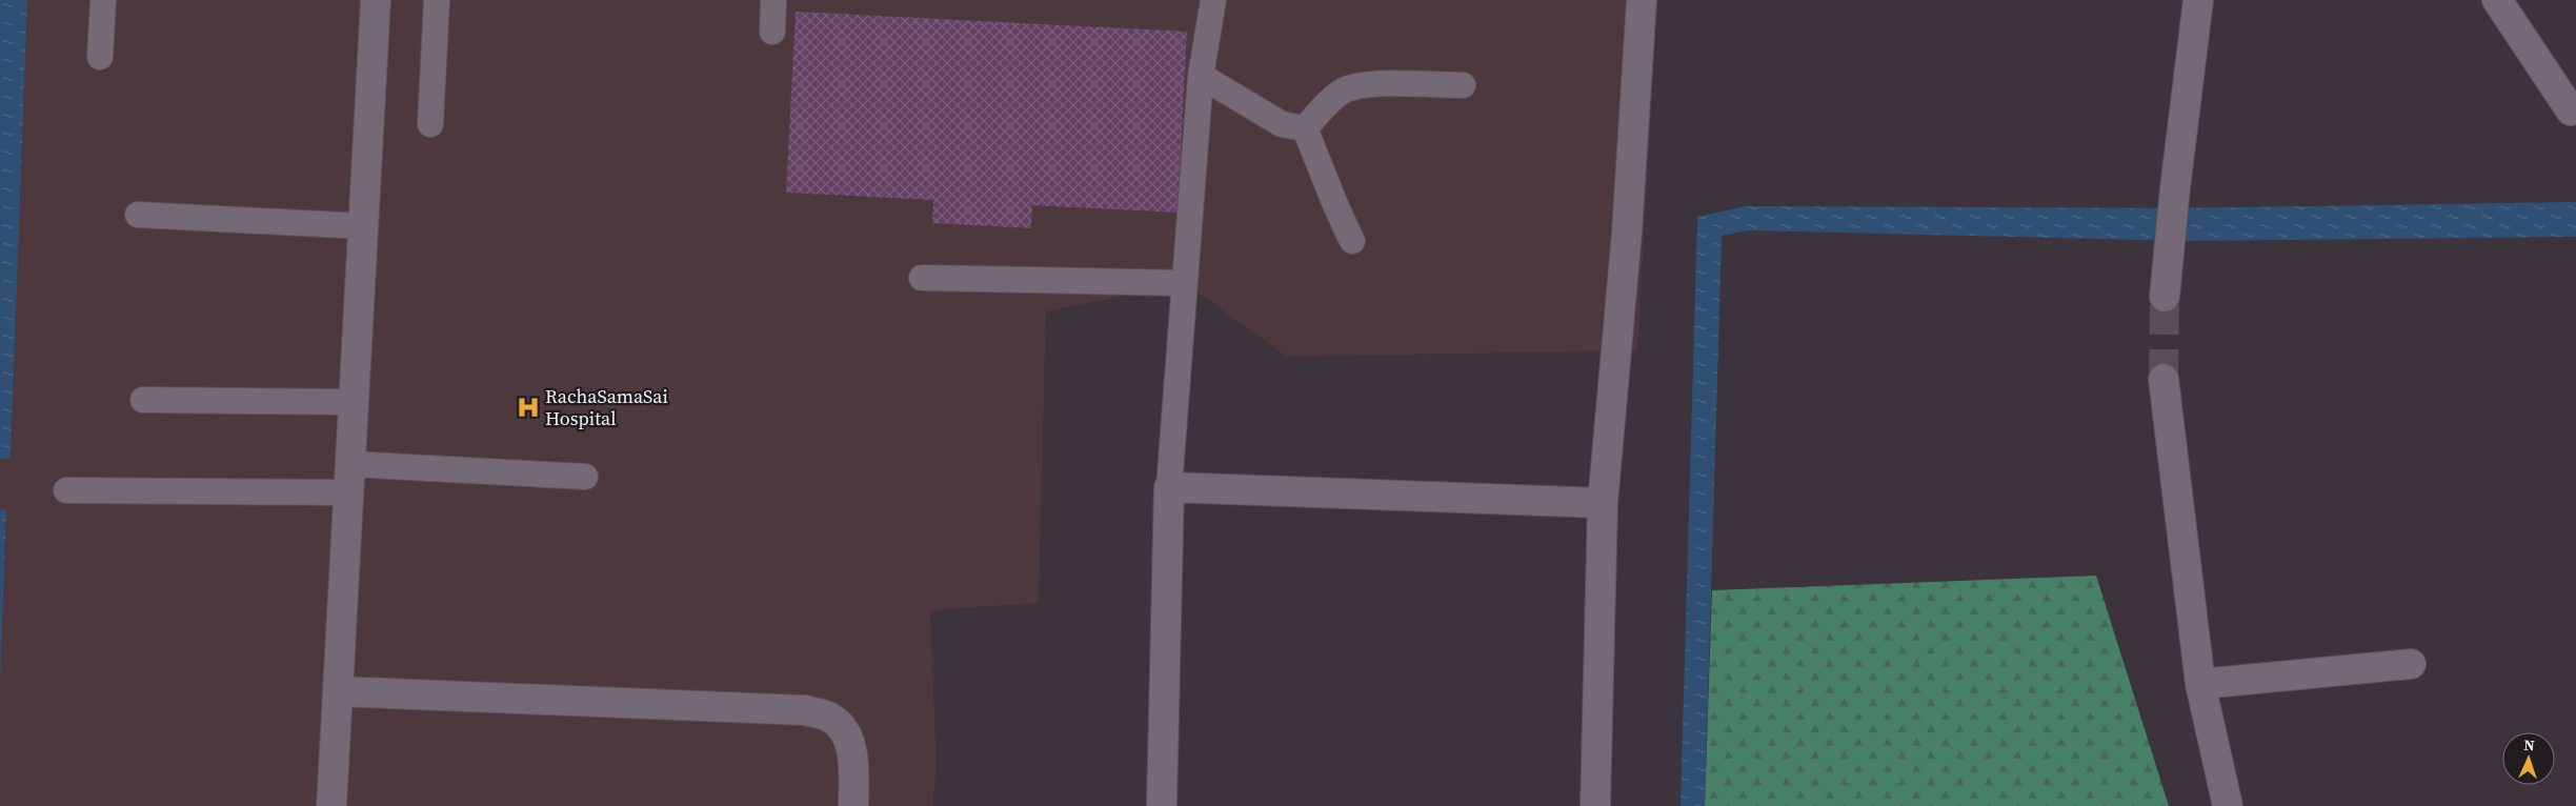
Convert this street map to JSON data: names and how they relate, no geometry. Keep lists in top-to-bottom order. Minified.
{"places":{"hospital":["RachaSamaSai Hospital"]},"north":"top"}
